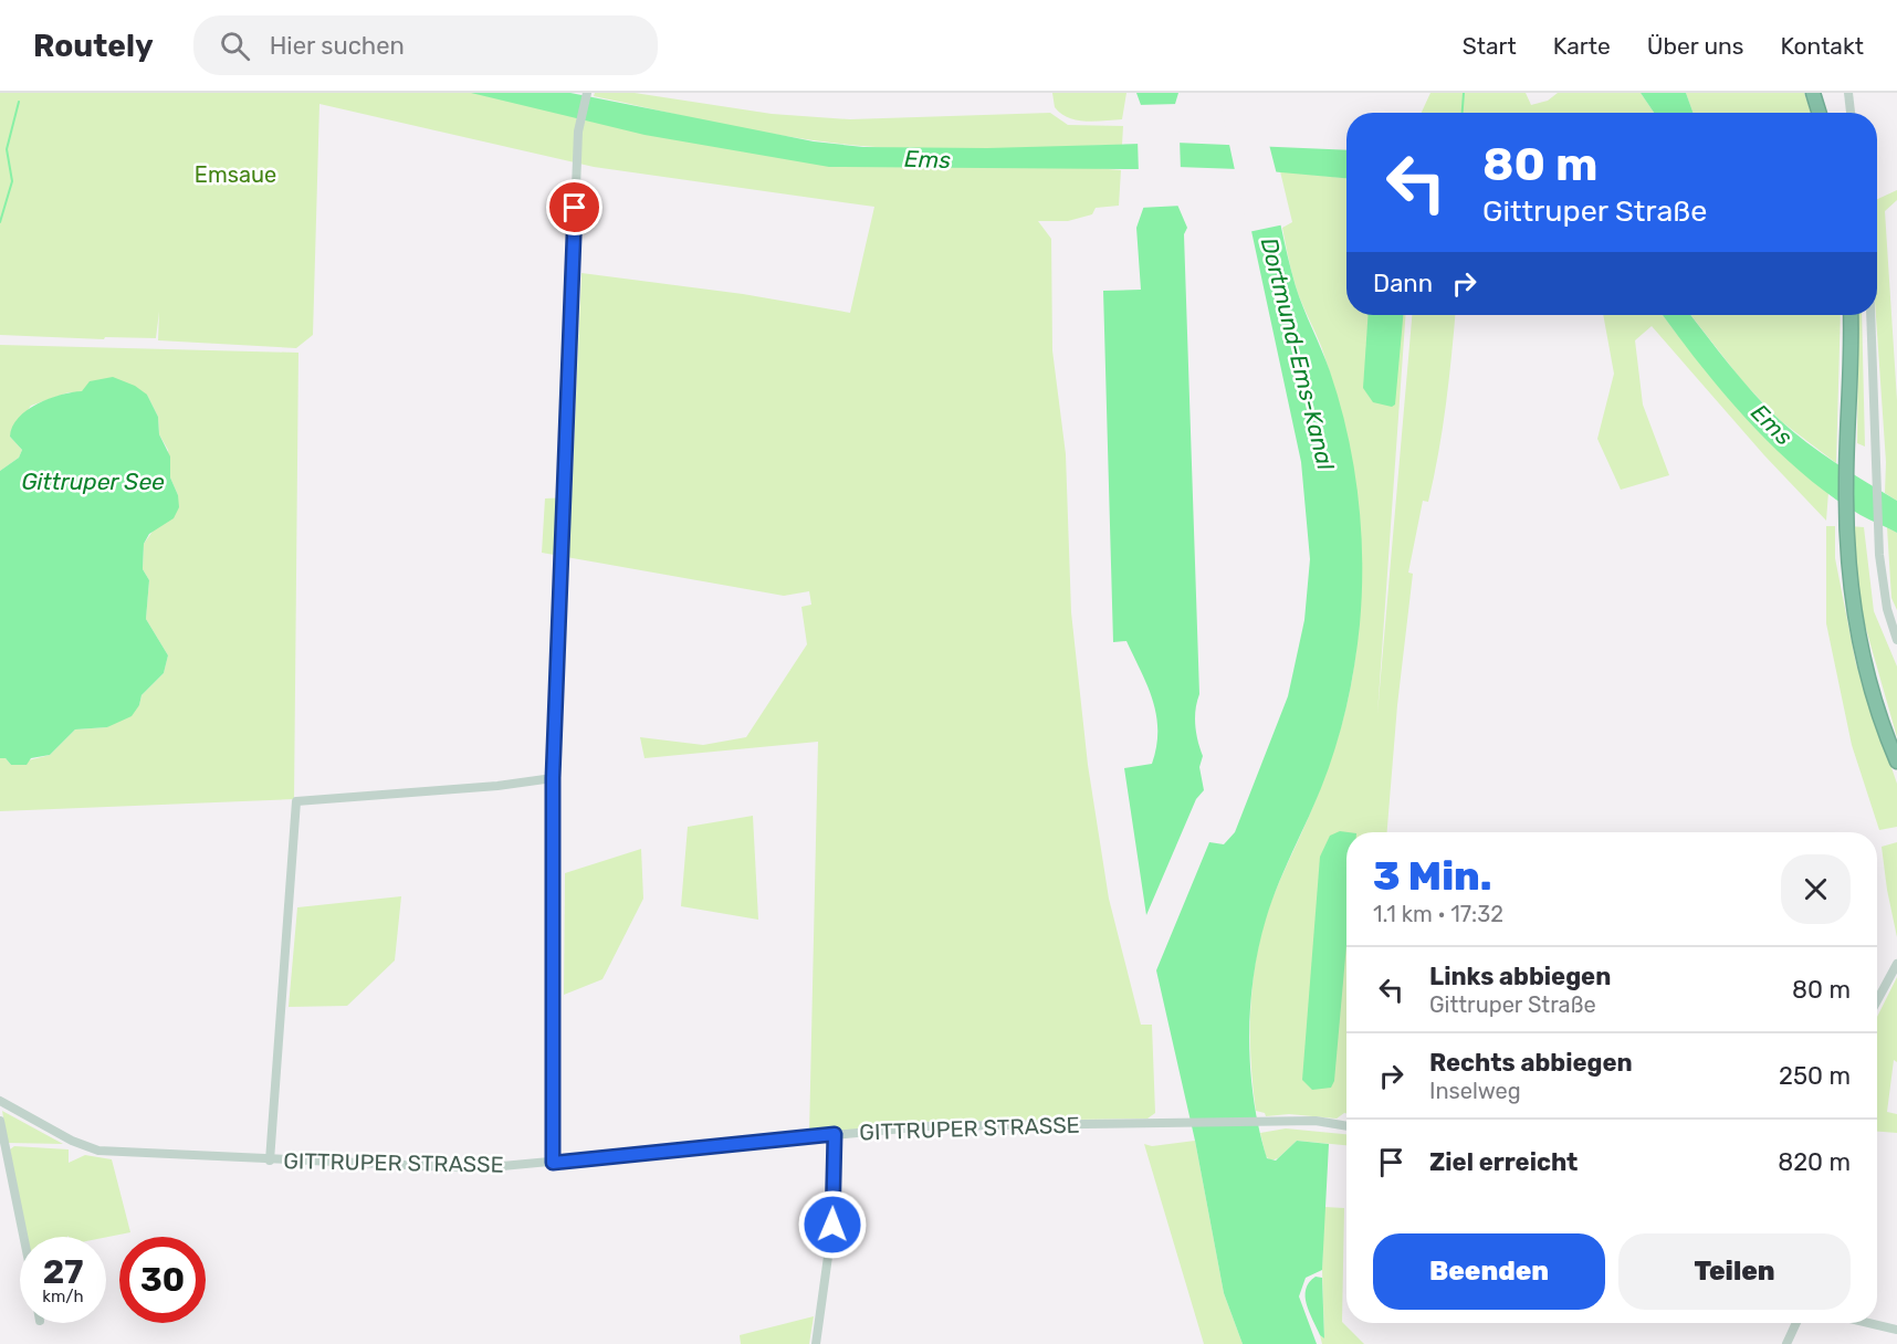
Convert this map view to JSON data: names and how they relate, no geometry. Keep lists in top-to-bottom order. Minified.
{"streets":{"street":["GITTRUPER STRASSE"]},"water":["Ems","Dortmund-Ems-Kanal","Gittruper See"],"parks":["Emsaue"],"page":{"header":"Routely","search":"Hier suchen","nav":["Start","Karte","Über uns","Kontakt"],"turn":["80 m","Gittruper Straße"],"then":"Dann","heading":["3 Min.","1.1 km · 17:32"],"list":[{"name":"Links abbiegen","note":"Gittruper Straße","value":"80 m"},{"name":"Rechts abbiegen","note":"Inselweg","value":"250 m"},{"name":"Ziel erreicht","value":"820 m"}],"buttons":["Beenden","Teilen"],"speed":"27 km/h","limit":"30"}}
